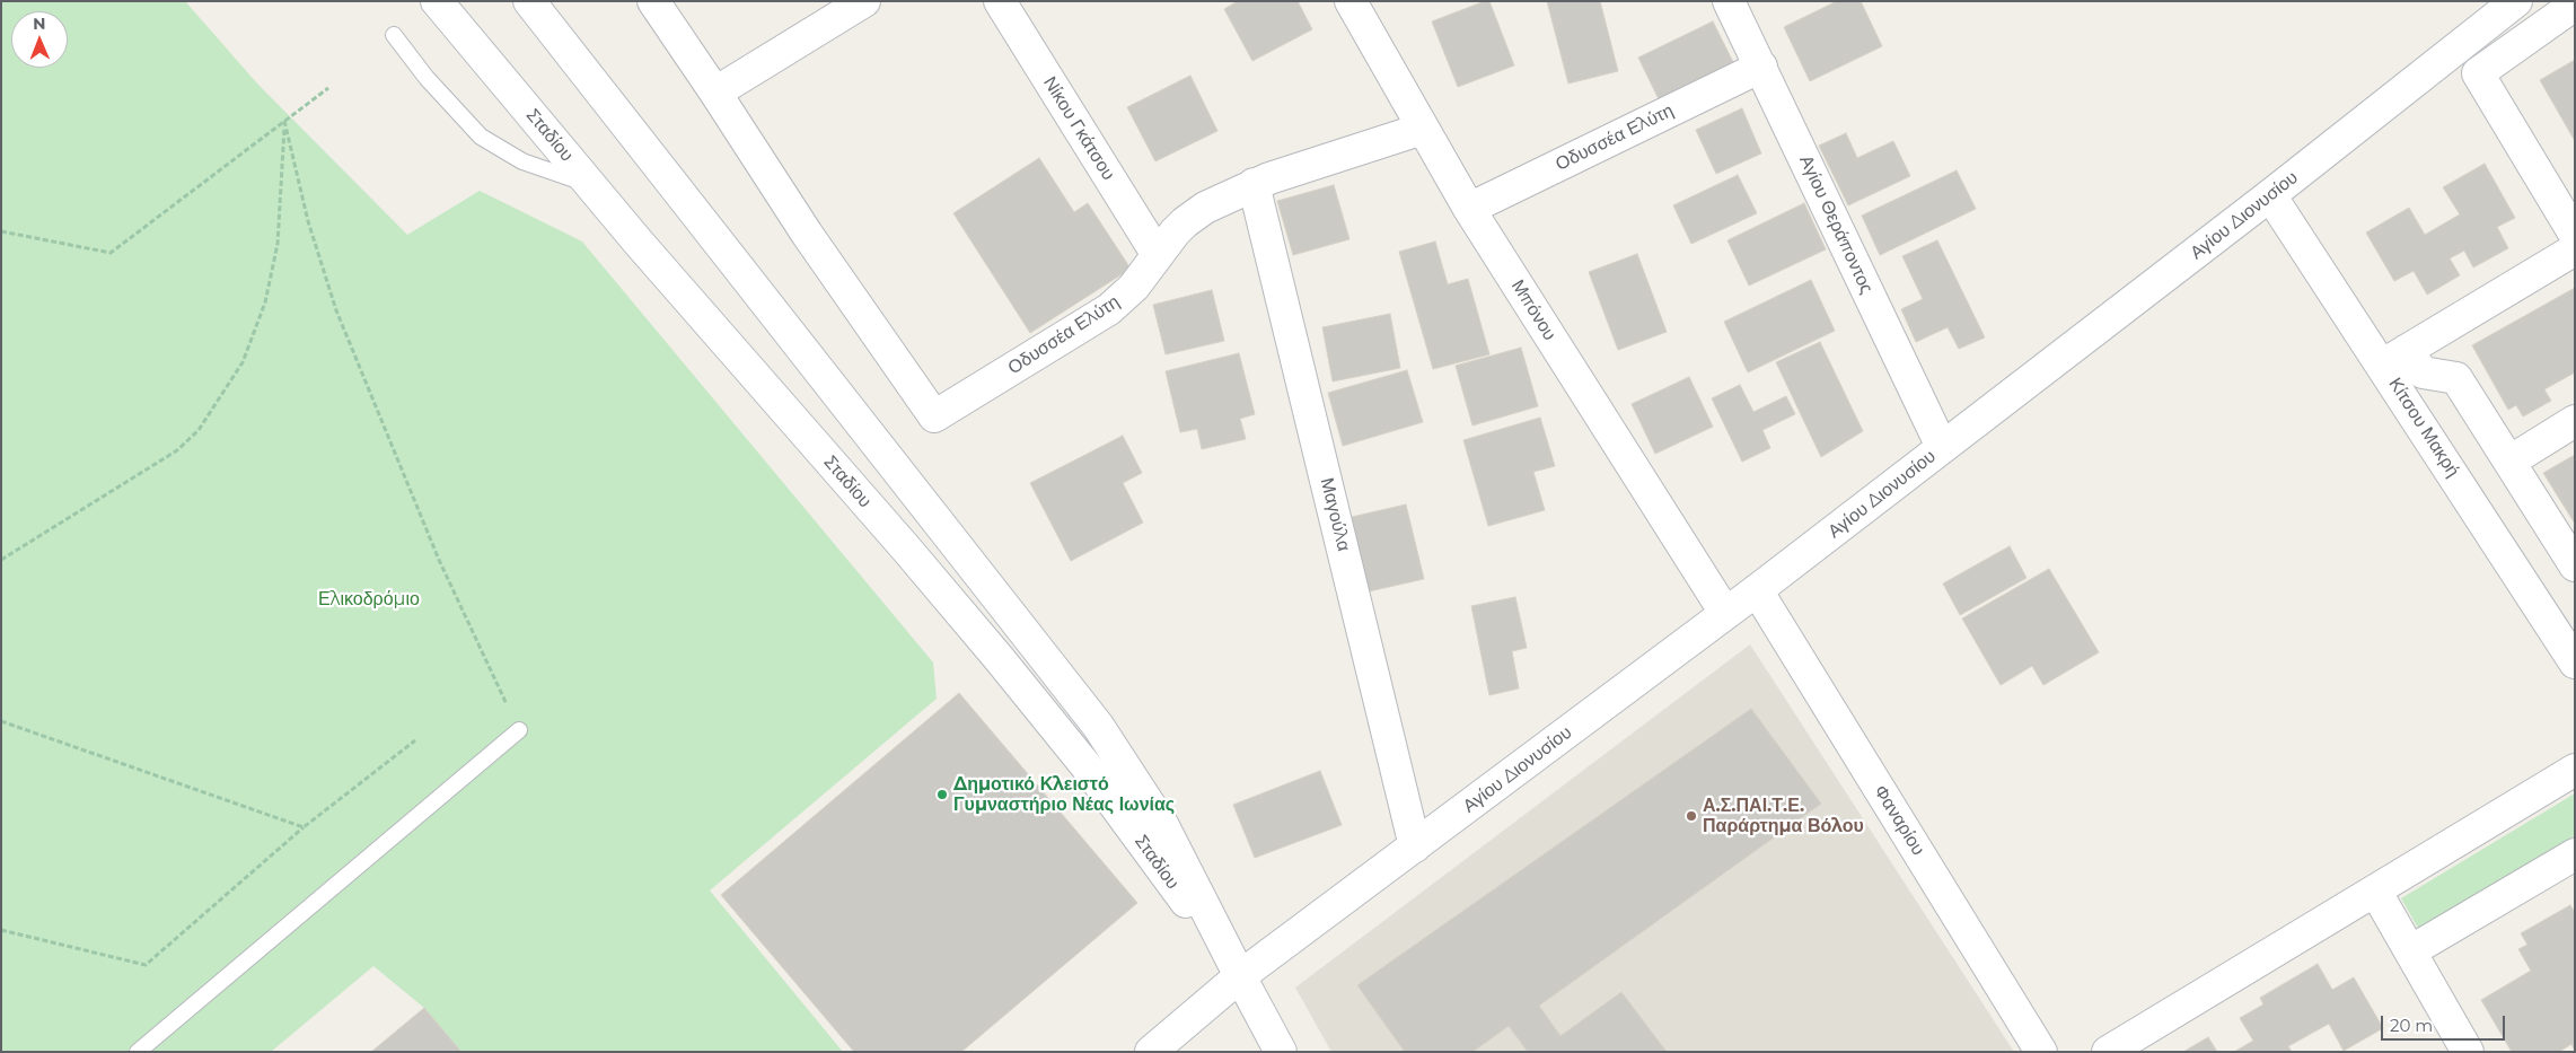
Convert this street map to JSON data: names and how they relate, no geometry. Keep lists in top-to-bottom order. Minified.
{"streets":{"street":["Νίκου Γκάτσου","Σταδίου","Οδυσσέα Ελύτη","Αγίου Διονυσίου","Αγίου Θεράποντος","Μπόνου","Κίτσου Μακρή","Μαγούλα","Φαναρίου"]},"crossings":[["Νίκου Γκάτσου","Οδυσσέα Ελύτη"],["Σταδίου","Αγίου Διονυσίου"],["Οδυσσέα Ελύτη","Αγίου Θεράποντος"],["Οδυσσέα Ελύτη","Μπόνου"],["Οδυσσέα Ελύτη","Μαγούλα"],["Αγίου Διονυσίου","Αγίου Θεράποντος"],["Αγίου Διονυσίου","Μπόνου"],["Αγίου Διονυσίου","Κίτσου Μακρή"],["Αγίου Διονυσίου","Μαγούλα"],["Αγίου Διονυσίου","Φαναρίου"]],"parks":["Ελικοδρόμιο"],"places":["Δημοτικό Κλειστό Γυμναστήριο Νέας Ιωνίας","Α.Σ.ΠΑΙ.Τ.Ε. Παράρτημα Βόλου"],"scale_bar":"20 m","north":"top"}
